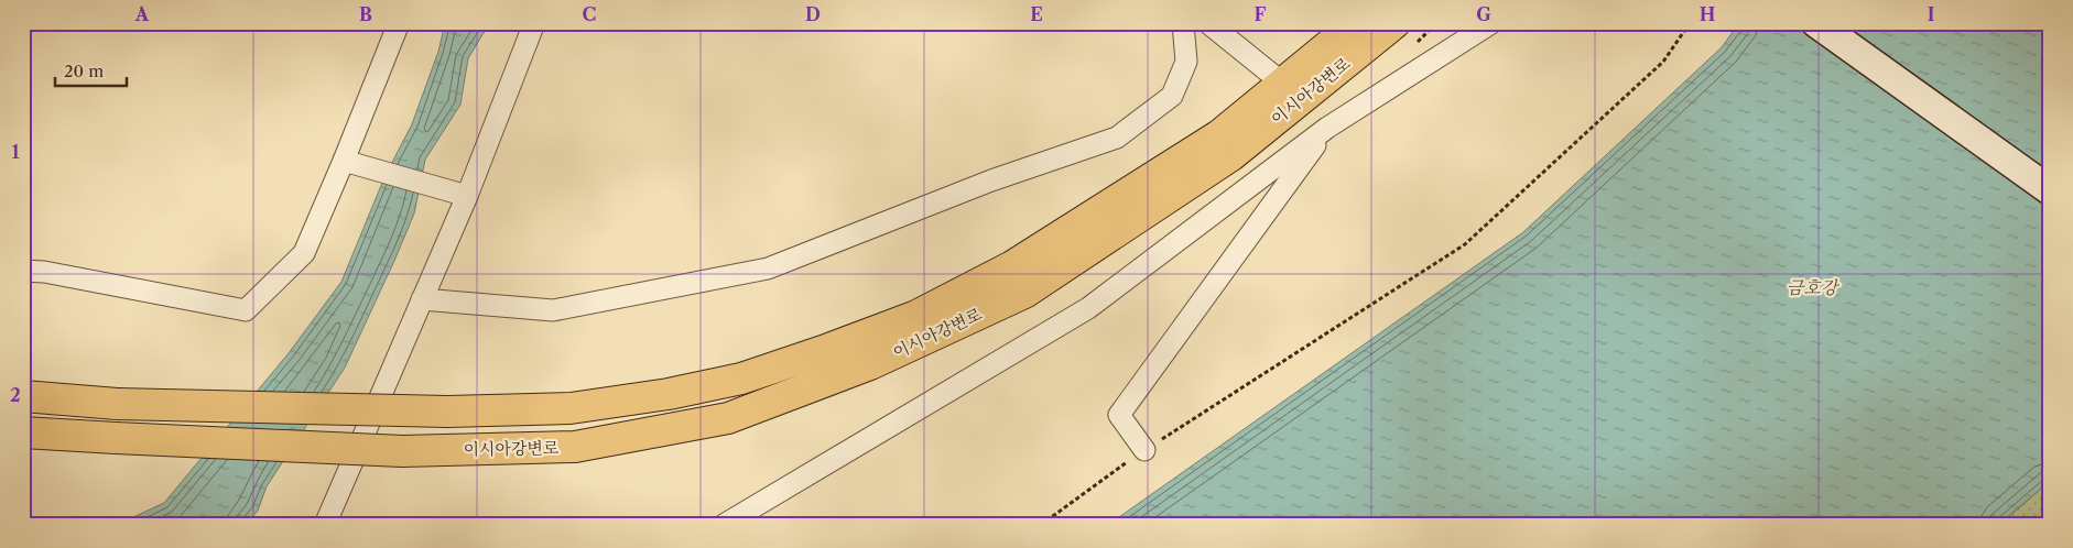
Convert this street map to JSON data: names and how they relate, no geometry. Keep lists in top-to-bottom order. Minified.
{"streets":{"highway":["이시아강변로"]},"water":["금호강"],"scale_bar":"20 m","grid":{"columns":["A","B","C","D","E","F","G","H","I"],"rows":["1","2"]}}
